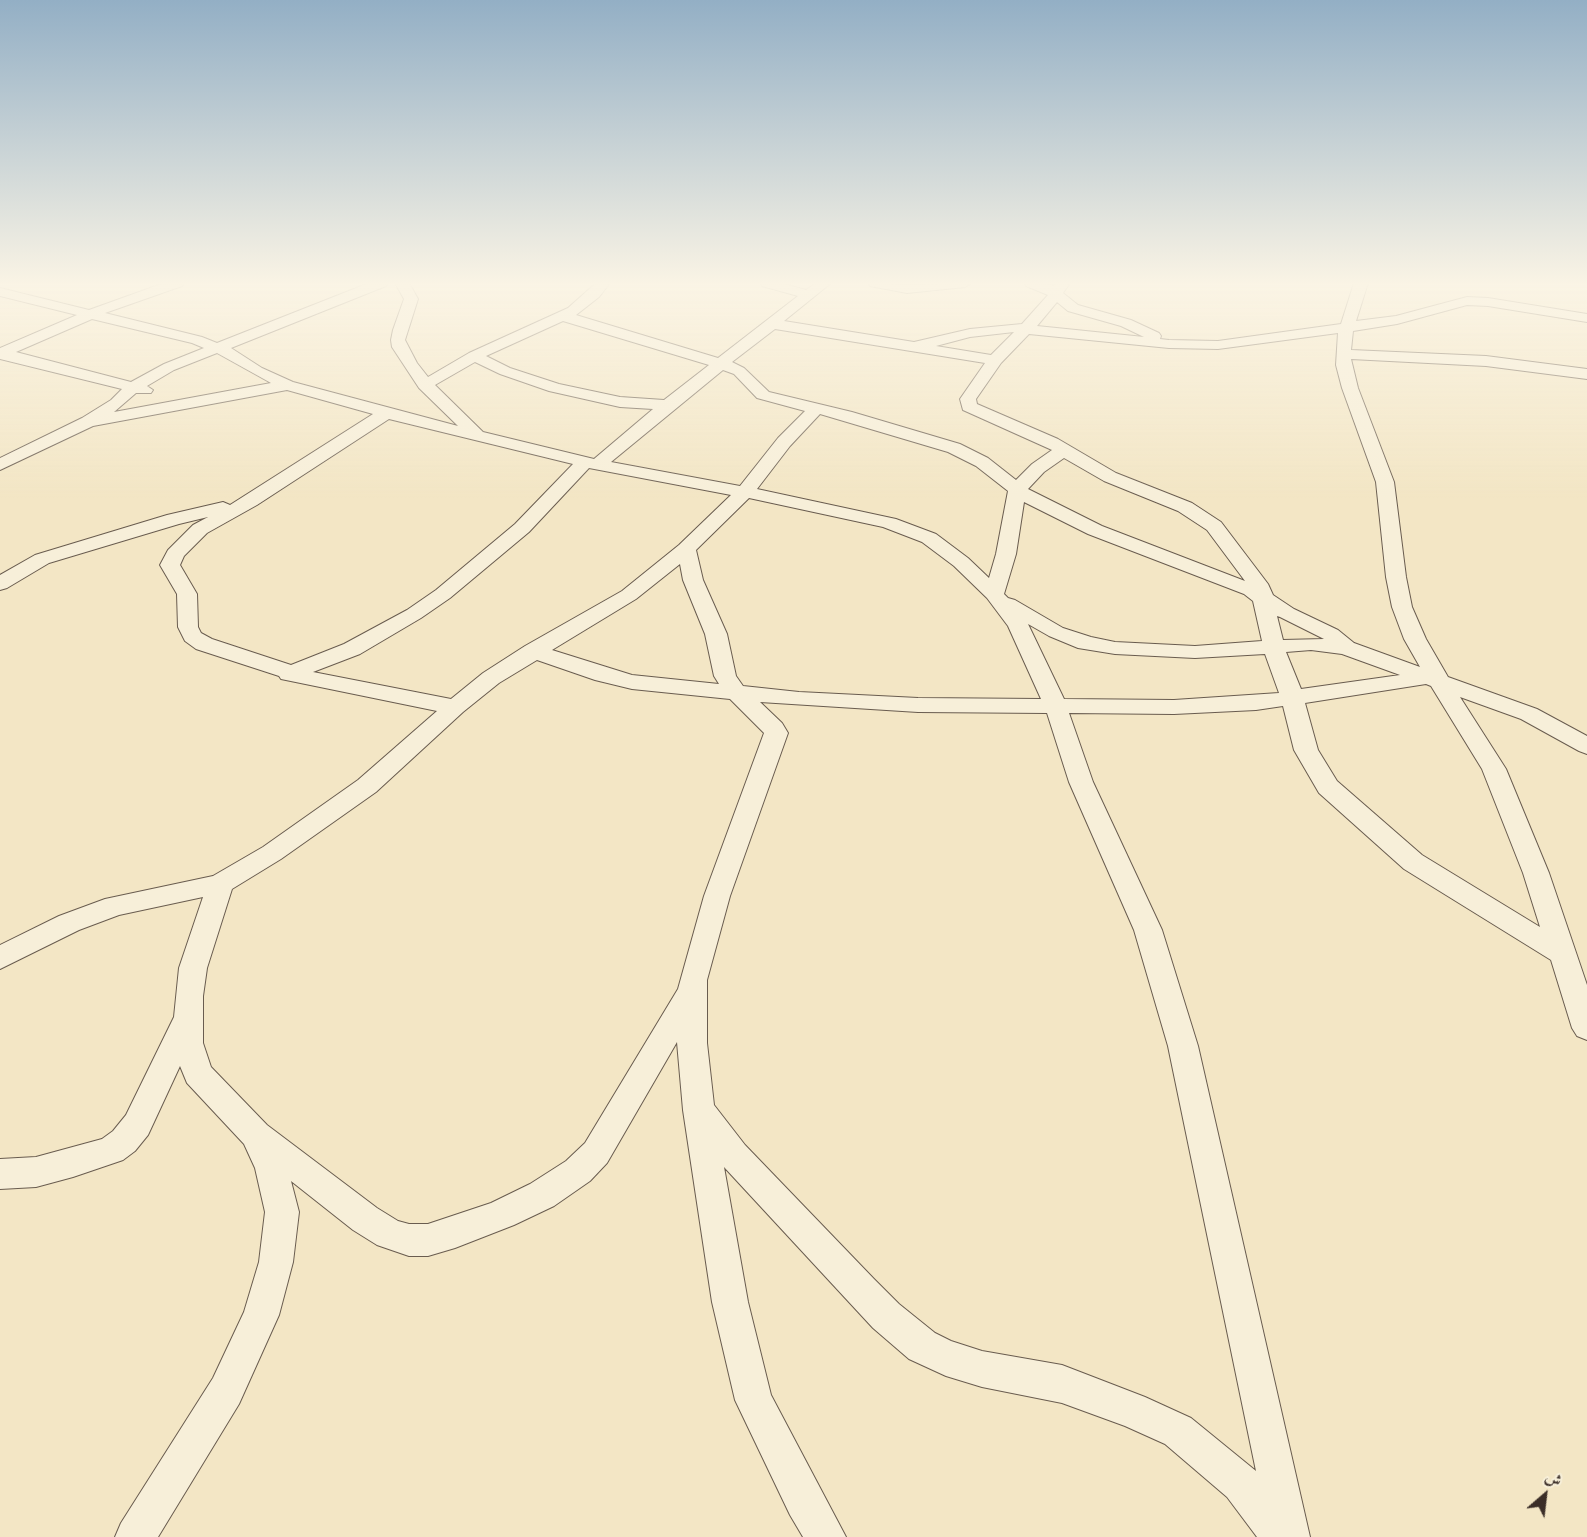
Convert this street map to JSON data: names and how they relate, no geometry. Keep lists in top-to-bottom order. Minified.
{"north":"top right"}
